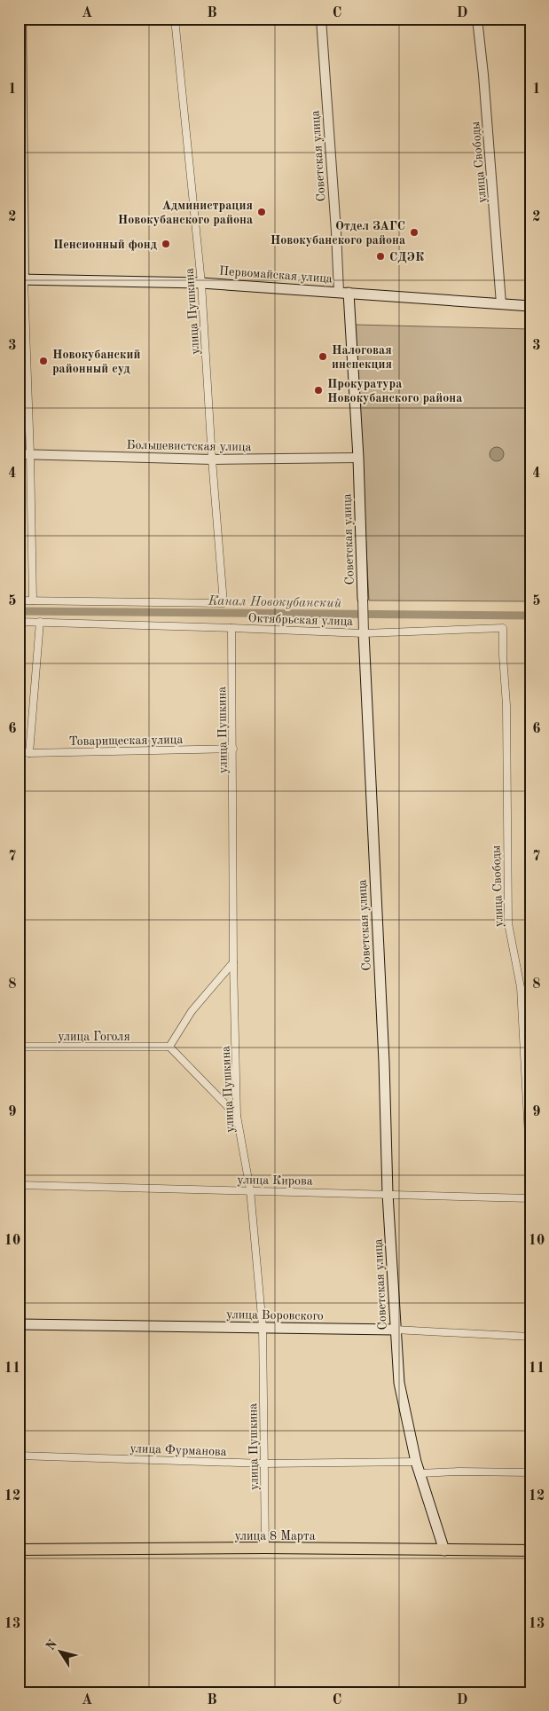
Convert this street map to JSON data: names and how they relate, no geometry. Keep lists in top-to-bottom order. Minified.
{"streets":{"main road":["Советская улица","Первомайская улица","улица Воровского","улица 8 Марта"],"street":["улица Свободы","улица Пушкина","Большевистская улица","Октябрьская улица","Товарищеская улица","улица Гоголя","улица Кирова","улица Фурманова"]},"crossings":[["Советская улица","Первомайская улица"],["Советская улица","Большевистская улица"],["Советская улица","Октябрьская улица"],["Советская улица","улица Кирова"],["Советская улица","улица Воровского"],["Советская улица","улица Фурманова"],["Советская улица","улица 8 Марта"],["улица Свободы","Первомайская улица"],["улица Свободы","Октябрьская улица"],["Первомайская улица","улица Пушкина"],["улица Пушкина","Большевистская улица"],["улица Пушкина","Октябрьская улица"],["улица Пушкина","Товарищеская улица"],["улица Пушкина","улица Кирова"],["улица Пушкина","улица Воровского"],["улица Пушкина","улица Фурманова"],["улица Пушкина","улица 8 Марта"]],"water":["Канал Новокубанский"],"places":["Администрация Новокубанского района","Отдел ЗАГС Новокубанского района","Пенсионный фонд","СДЭК","Налоговая инспекция","Новокубанский районный суд","Прокуратура Новокубанского района"],"north":"top left","grid":{"columns":["A","B","C","D"],"rows":["1","2","3","4","5","6","7","8","9","10","11","12","13"]}}
